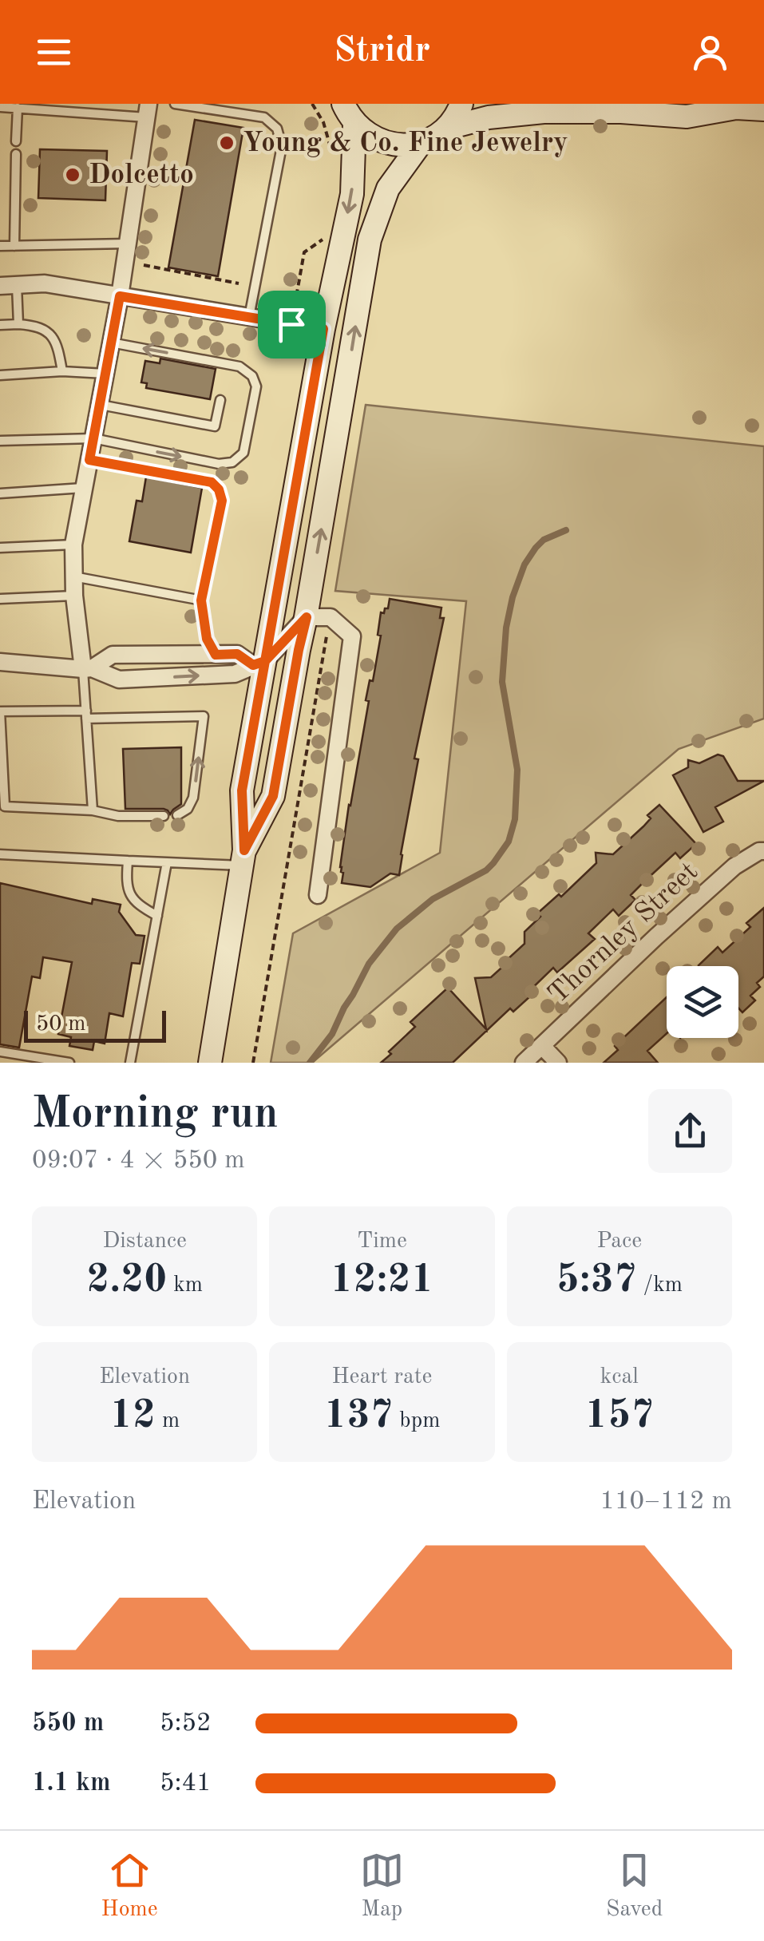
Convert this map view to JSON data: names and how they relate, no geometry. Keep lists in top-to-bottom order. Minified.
{"streets":{"street":["Thornley Street"]},"places":["Young & Co. Fine Jewelry","Dolcetto"],"scale_bar":"50 m","page":{"header":"Stridr","scale":"50 m","heading":["Morning run","09:07 · 4 × 550 m"],"stats":[["Distance","2.20 km"],["Time","12:21"],["Pace","5:37 /km"],["Elevation","12 m"],["Heart rate","137 bpm"],["kcal","157"]],"chart":["Elevation","110–112 m"],"list":[{"name":"550 m","note":"5:52"},{"name":"1.1 km","note":"5:41"}],"tabs":["Home","Map","Saved"]}}
